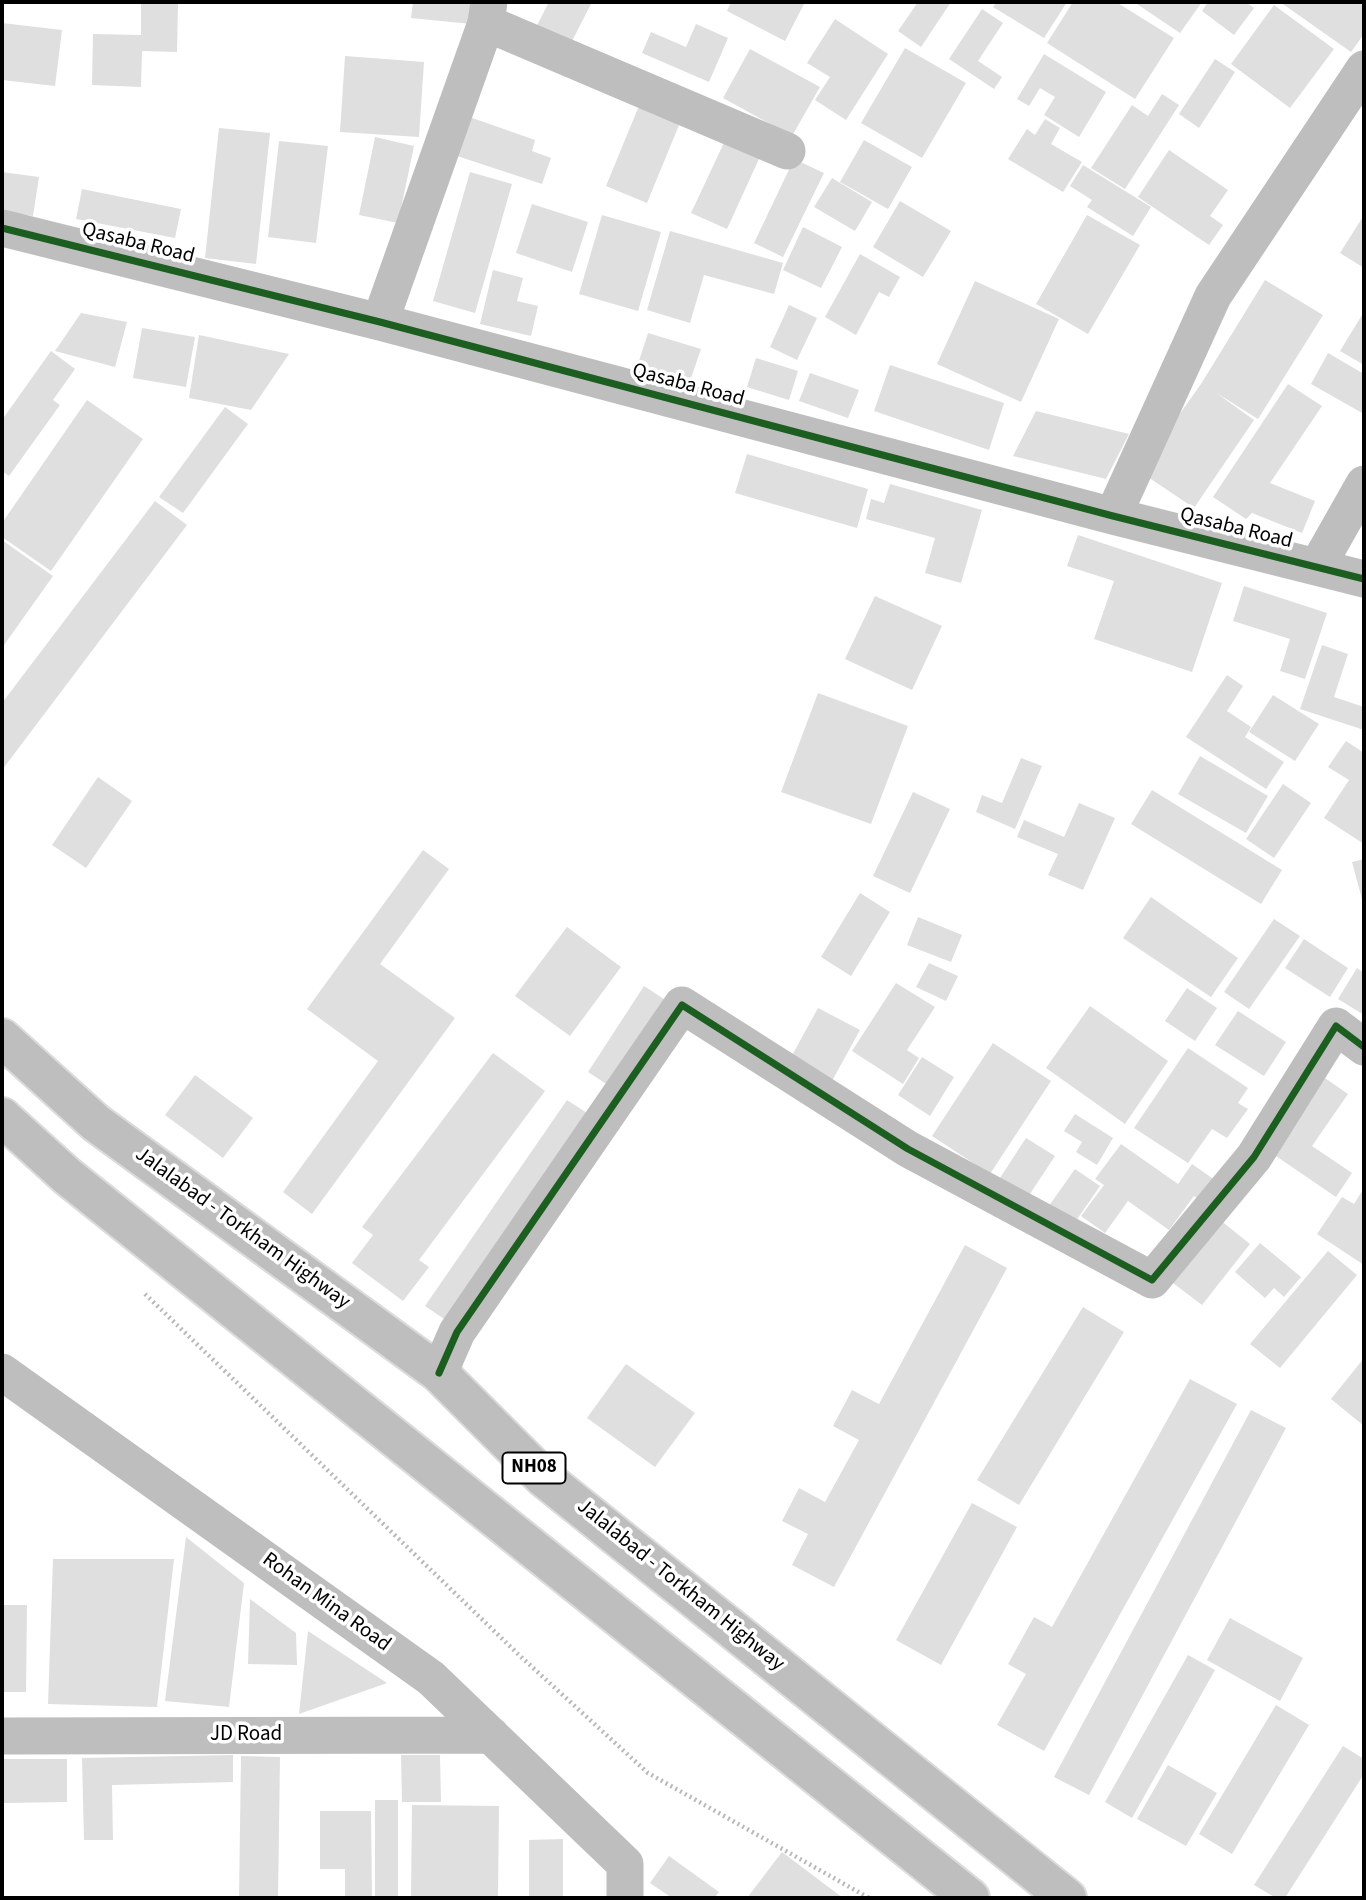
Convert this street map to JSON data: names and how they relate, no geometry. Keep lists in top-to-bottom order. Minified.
{"streets":{"highway":["Jalalabad - Torkham Highway","NH08"],"street":["Qasaba Road","Rohan Mina Road","JD Road"]},"crossings":[["Rohan Mina Road","JD Road"]]}
